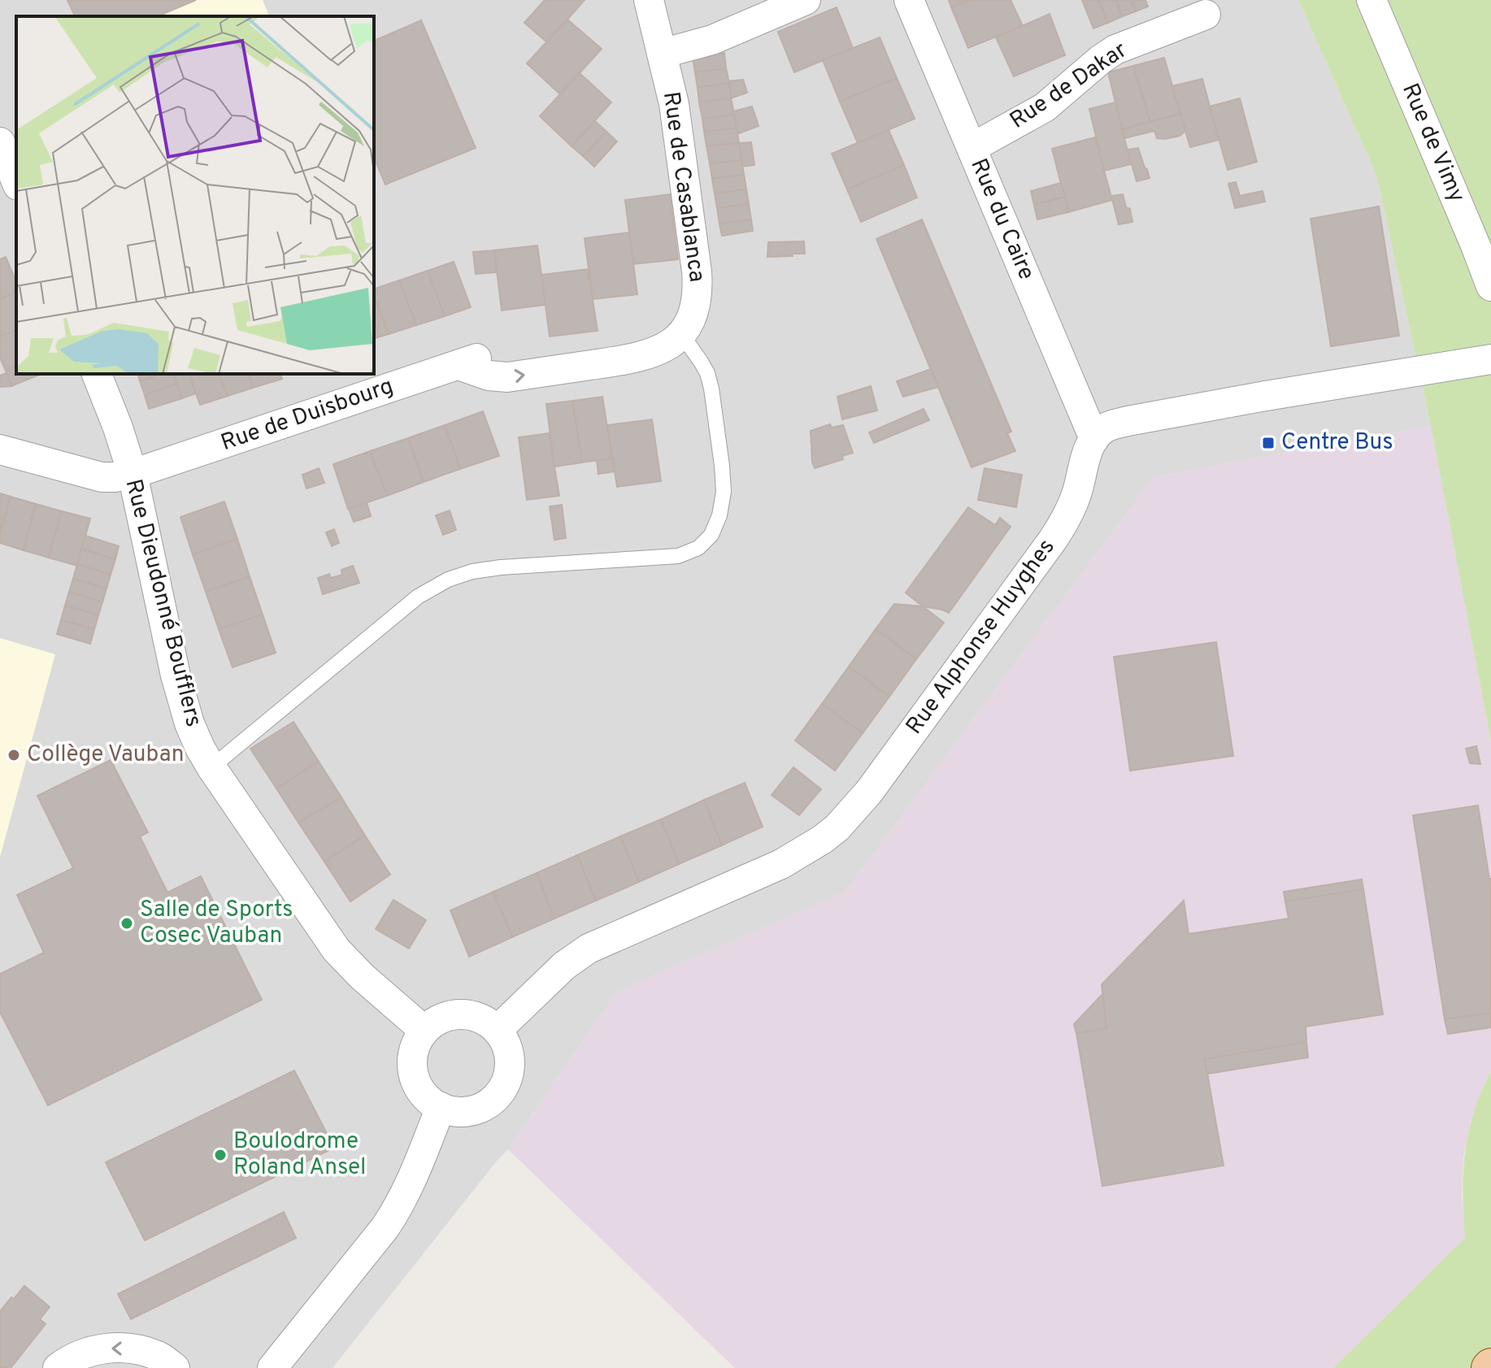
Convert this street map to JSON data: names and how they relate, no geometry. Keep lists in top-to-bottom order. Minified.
{"streets":{"street":["Rue de Dakar","Rue de Vimy","Rue de Casablanca","Rue du Caire","Rue de Duisbourg","Rue Dieudonné Boufflers","Rue Alphonse Huyghes"]},"crossings":[["Rue de Dakar","Rue du Caire"],["Rue de Casablanca","Rue de Duisbourg"],["Rue du Caire","Rue Alphonse Huyghes"],["Rue de Duisbourg","Rue Dieudonné Boufflers"],["Rue Dieudonné Boufflers","Rue Alphonse Huyghes"]],"one_way":["Rue de Duisbourg"],"places":{"transit":["Centre Bus"],"other":["Collège Vauban","Salle de Sports Cosec Vauban","Boulodrome Roland Ansel"]}}
